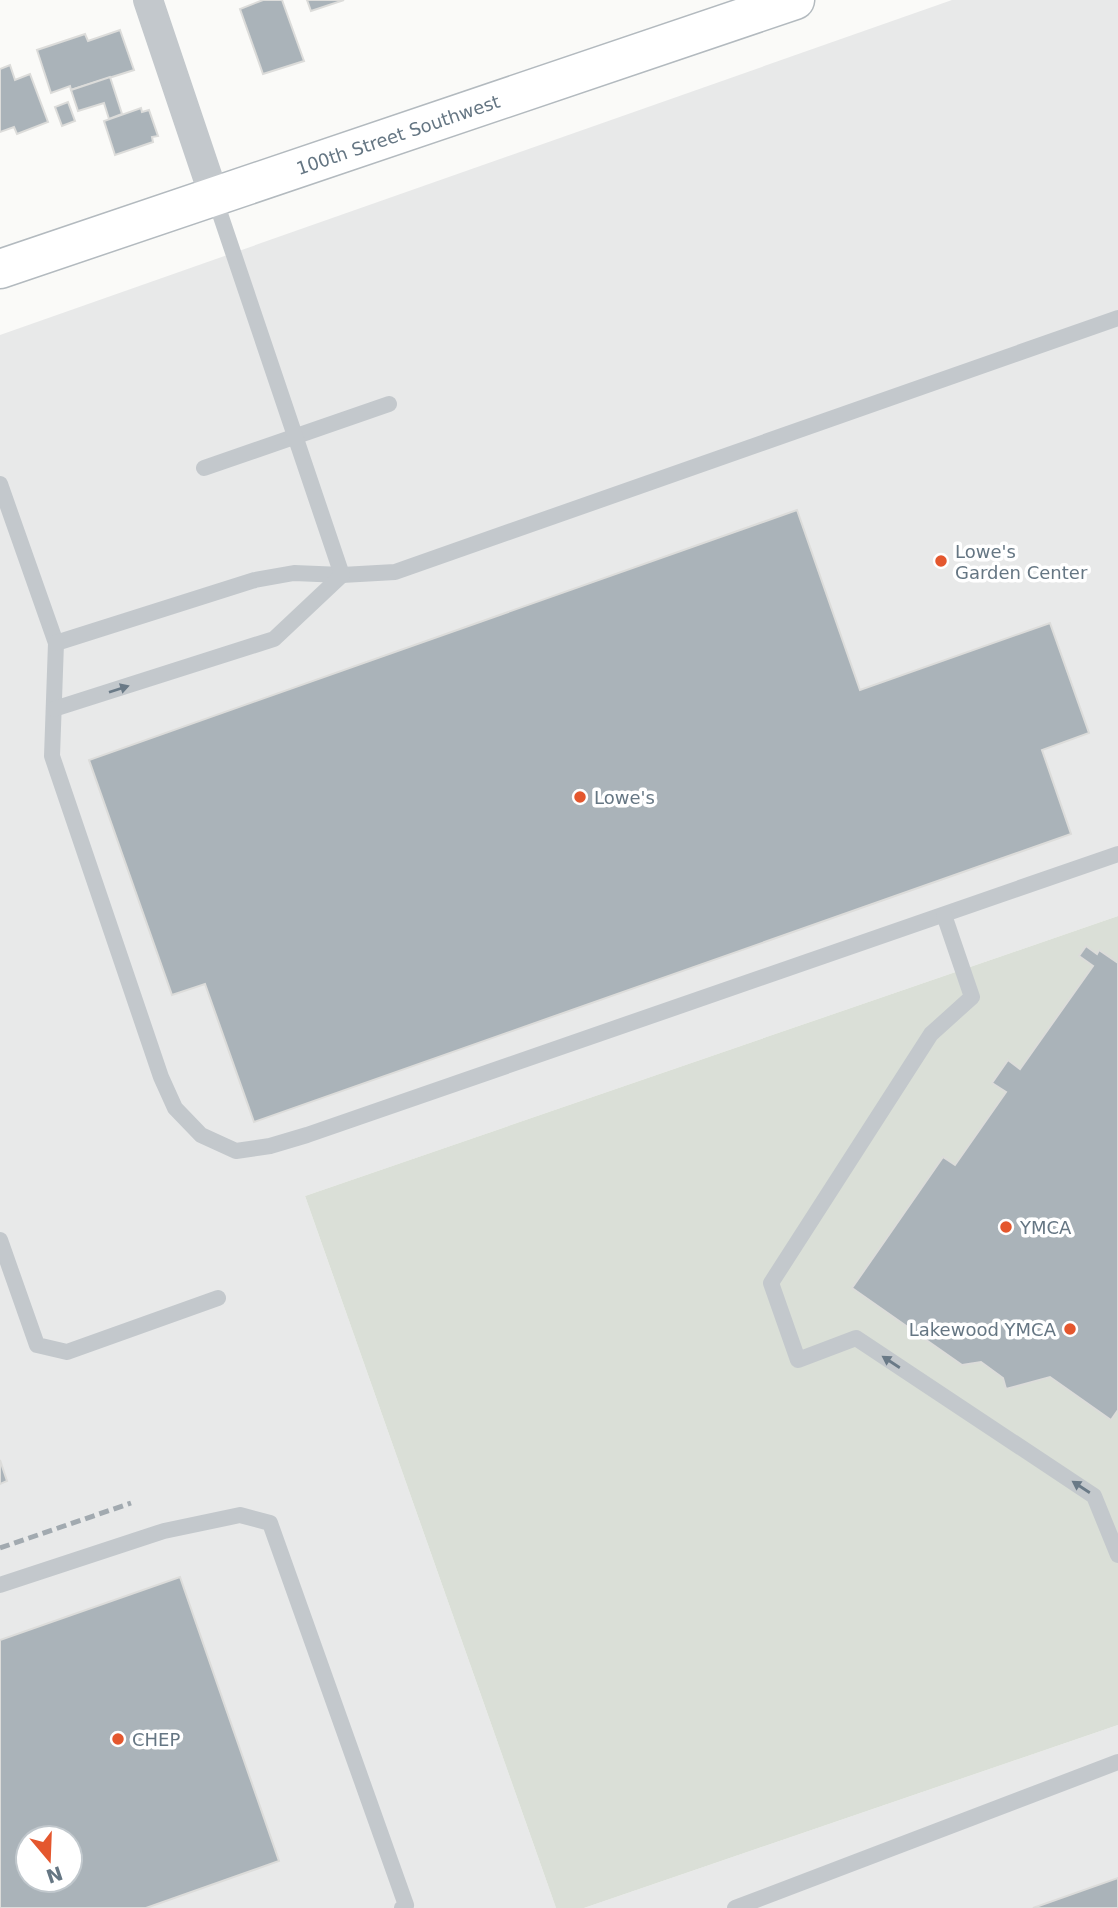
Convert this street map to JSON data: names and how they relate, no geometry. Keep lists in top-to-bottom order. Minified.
{"streets":{"main road":["100th Street Southwest"]},"places":["Lowe's Garden Center","Lowe's","YMCA","Lakewood YMCA","CHEP"],"north":"bottom"}
